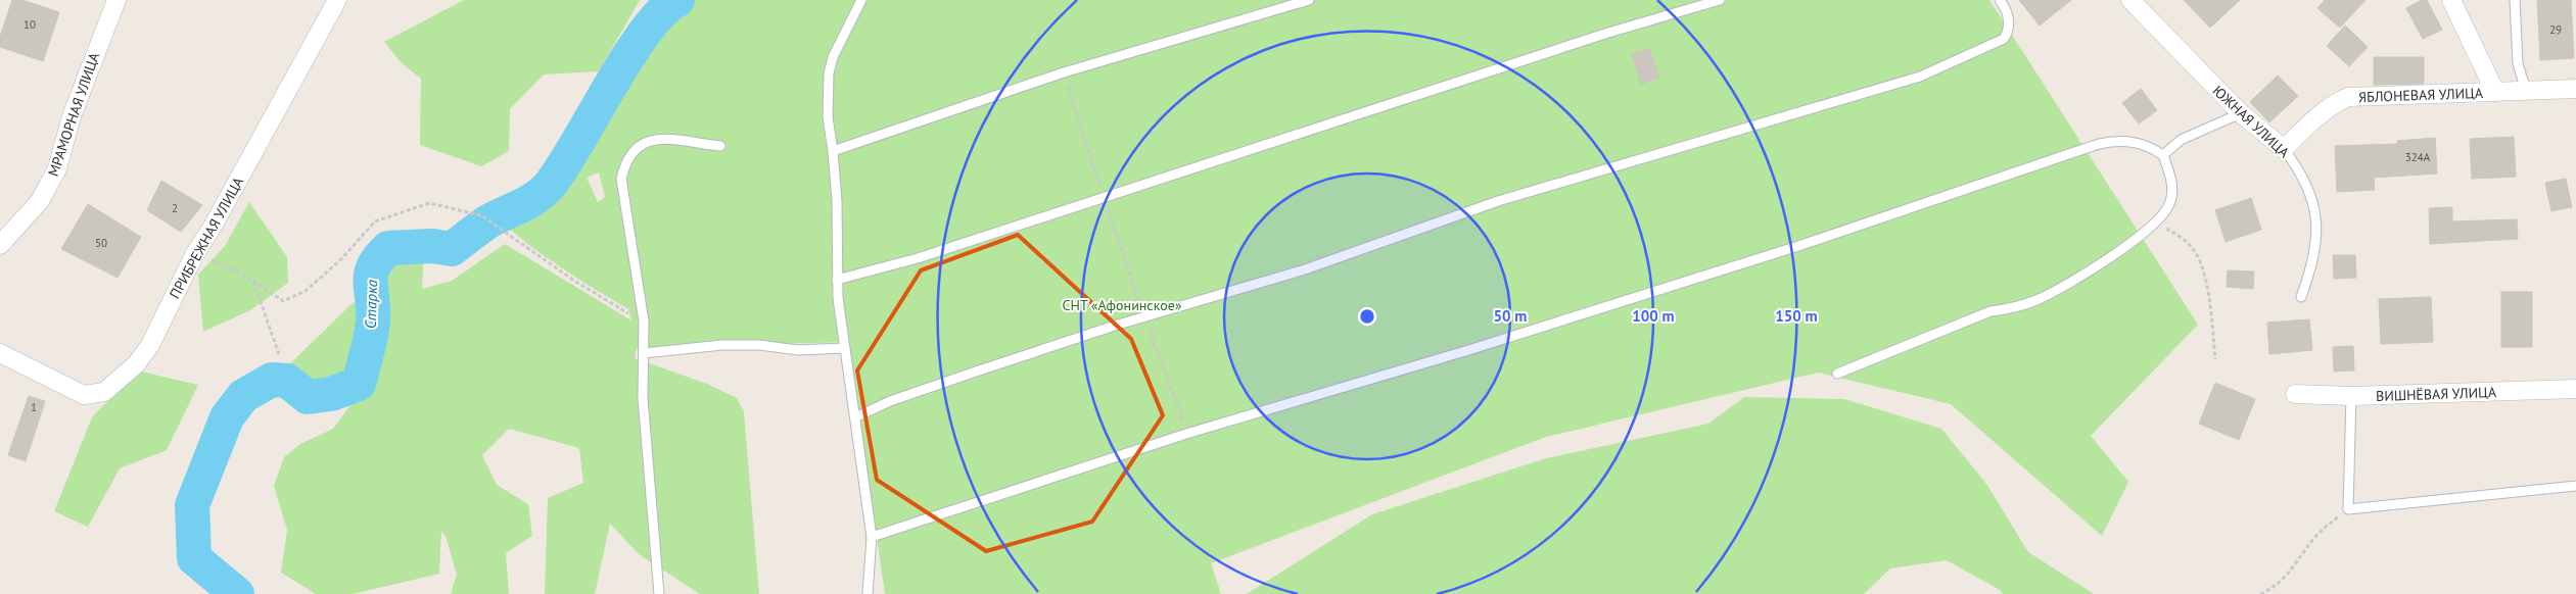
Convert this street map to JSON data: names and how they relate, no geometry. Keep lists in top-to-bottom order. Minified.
{"streets":{"street":["ЯБЛОНЕВАЯ УЛИЦА","МРАМОРНАЯ УЛИЦА","ЮЖНАЯ УЛИЦА","ПРИБРЕЖНАЯ УЛИЦА","ВИШНЁВАЯ УЛИЦА"]},"crossings":[["ЯБЛОНЕВАЯ УЛИЦА","ЮЖНАЯ УЛИЦА"]],"water":["Старка"],"parks":["СНТ «Афонинское»"],"house_numbers":["10","29","324А","2","50","1"],"rings":["50 m","100 m","150 m"]}
